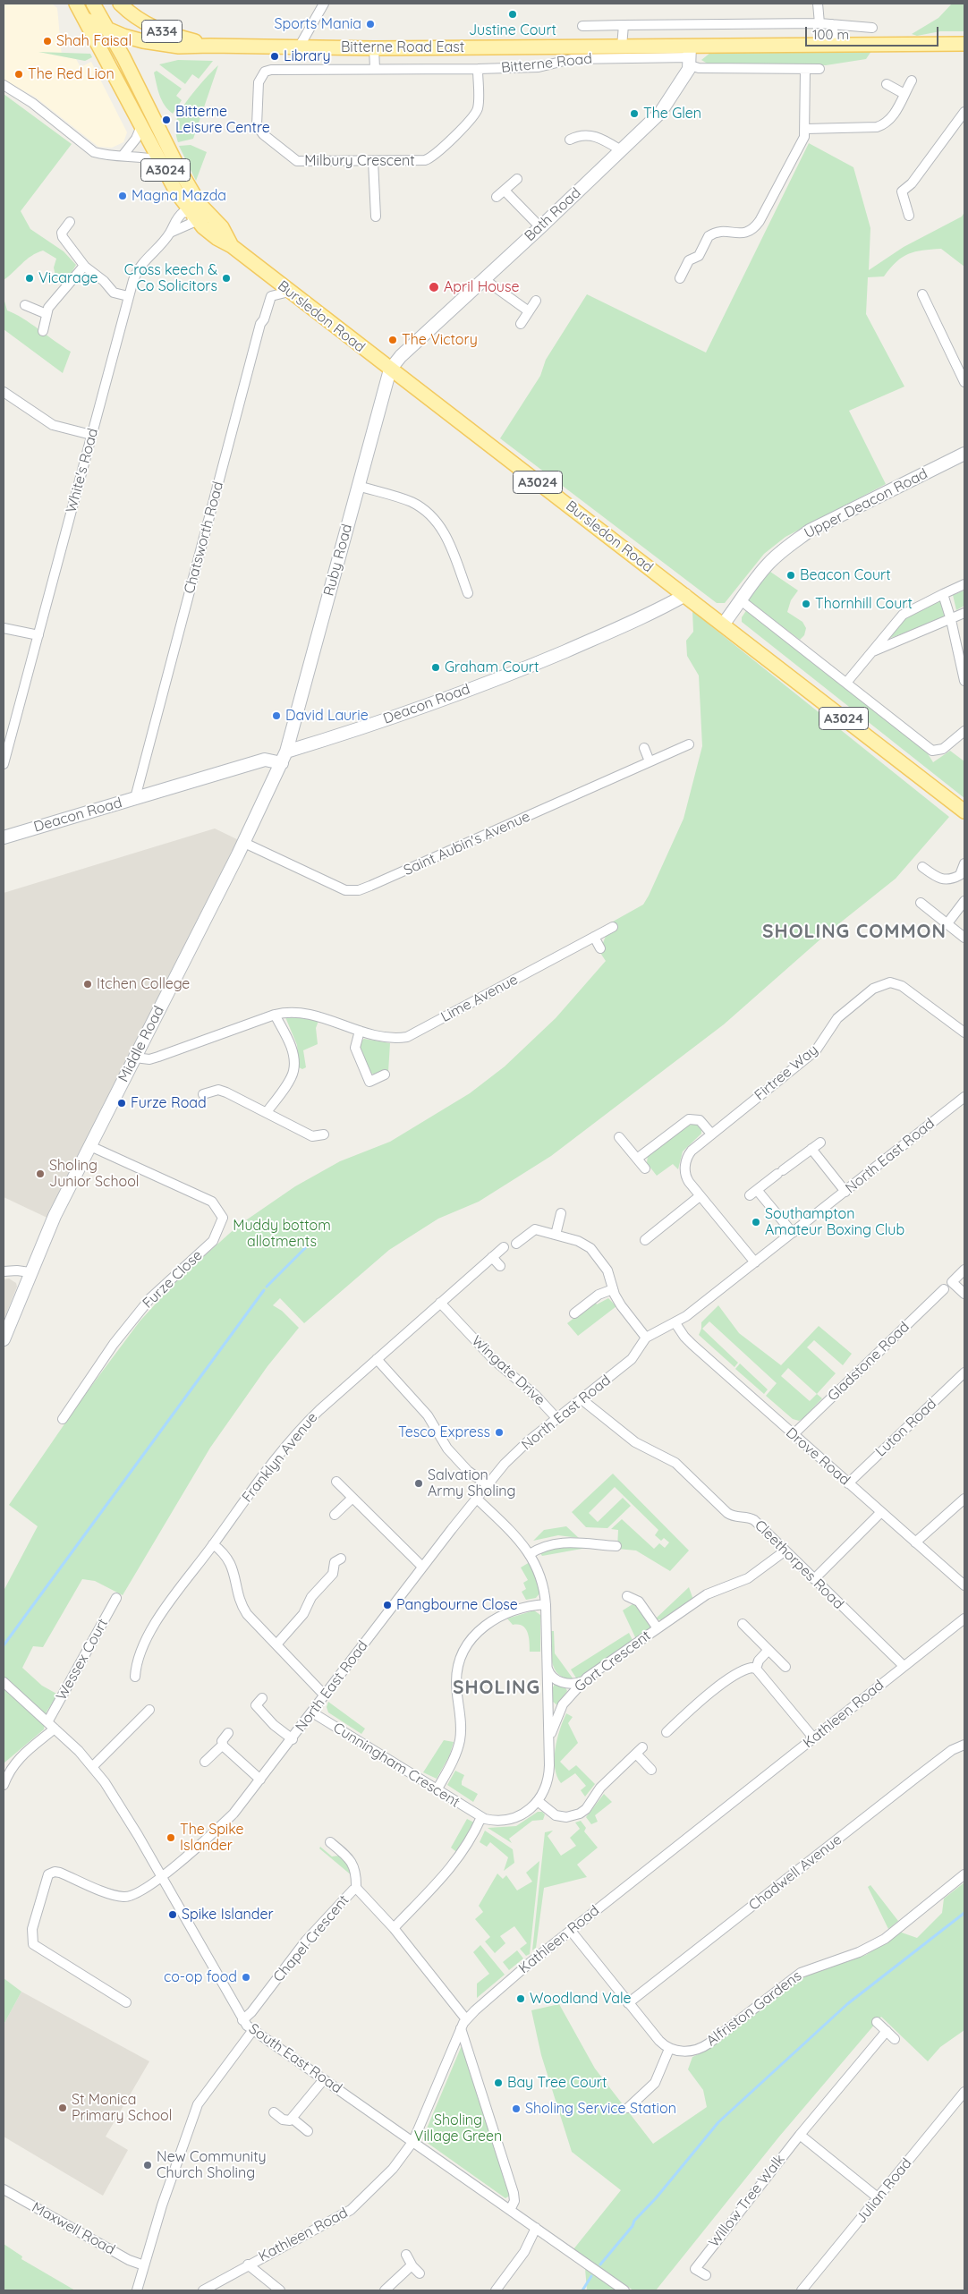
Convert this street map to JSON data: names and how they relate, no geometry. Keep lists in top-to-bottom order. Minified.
{"streets":{"main road":["A334","Bitterne Road East","A3024","Bursledon Road"],"street":["Bitterne Road","Milbury Crescent","Bath Road","White's Road","Upper Deacon Road","Chatsworth Road","Ruby Road","Deacon Road","Saint Aubin's Avenue","Lime Avenue","Middle Road","Firtree Way","North East Road","Furze Close","Gladstone Road","Wingate Drive","Luton Road","Drove Road","Franklyn Avenue","Cleethorpes Road","Wessex Court","Gort Crescent","Kathleen Road","Cunningham Crescent","Chadwell Avenue","Chapel Crescent","Alfriston Gardens","South East Road","Julian Road","Willow Tree Walk","Maxwell Road"]},"crossings":[["A334","Bitterne Road East"],["A334","A3024"],["Bitterne Road East","Bitterne Road"],["Bitterne Road East","A3024"],["Bitterne Road East","Bath Road"],["Bitterne Road","Milbury Crescent"],["Bitterne Road","Bath Road"],["A3024","Bursledon Road"],["A3024","White's Road"],["Bath Road","Bursledon Road"],["Bath Road","Ruby Road"],["Bursledon Road","White's Road"],["Bursledon Road","Upper Deacon Road"],["Bursledon Road","Chatsworth Road"],["Bursledon Road","Ruby Road"],["Bursledon Road","Deacon Road"],["Chatsworth Road","Deacon Road"],["Ruby Road","Deacon Road"],["Ruby Road","Middle Road"],["Deacon Road","Middle Road"],["Saint Aubin's Avenue","Middle Road"],["Lime Avenue","Middle Road"],["Middle Road","Furze Close"],["Firtree Way","North East Road"],["North East Road","Wingate Drive"],["North East Road","Drove Road"],["North East Road","Cleethorpes Road"],["North East Road","Cunningham Crescent"],["North East Road","South East Road"],["Gladstone Road","Drove Road"],["Wingate Drive","Franklyn Avenue"],["Luton Road","Drove Road"],["Cleethorpes Road","Gort Crescent"],["Cleethorpes Road","Kathleen Road"],["Wessex Court","South East Road"],["Gort Crescent","Cunningham Crescent"],["Kathleen Road","Chapel Crescent"],["Kathleen Road","South East Road"],["Chapel Crescent","South East Road"]],"districts":["SHOLING COMMON","SHOLING"],"parks":["Muddy bottom allotments","Sholing Village Green"],"places":["Justine Court","Sports Mania","Shah Faisal","Library","The Red Lion","The Glen","Bitterne Leisure Centre","Magna Mazda","Vicarage","Cross keech & Co Solicitors","April House","The Victory","Beacon Court","Thornhill Court","Graham Court","David Laurie","Itchen College","Furze Road","Sholing Junior School","Southampton Amateur Boxing Club","Tesco Express","Salvation Army Sholing","Pangbourne Close","The Spike Islander","Spike Islander","co-op food","Woodland Vale","Bay Tree Court","St Monica Primary School","Sholing Service Station","New Community Church Sholing"],"scale_bar":"100 m"}
